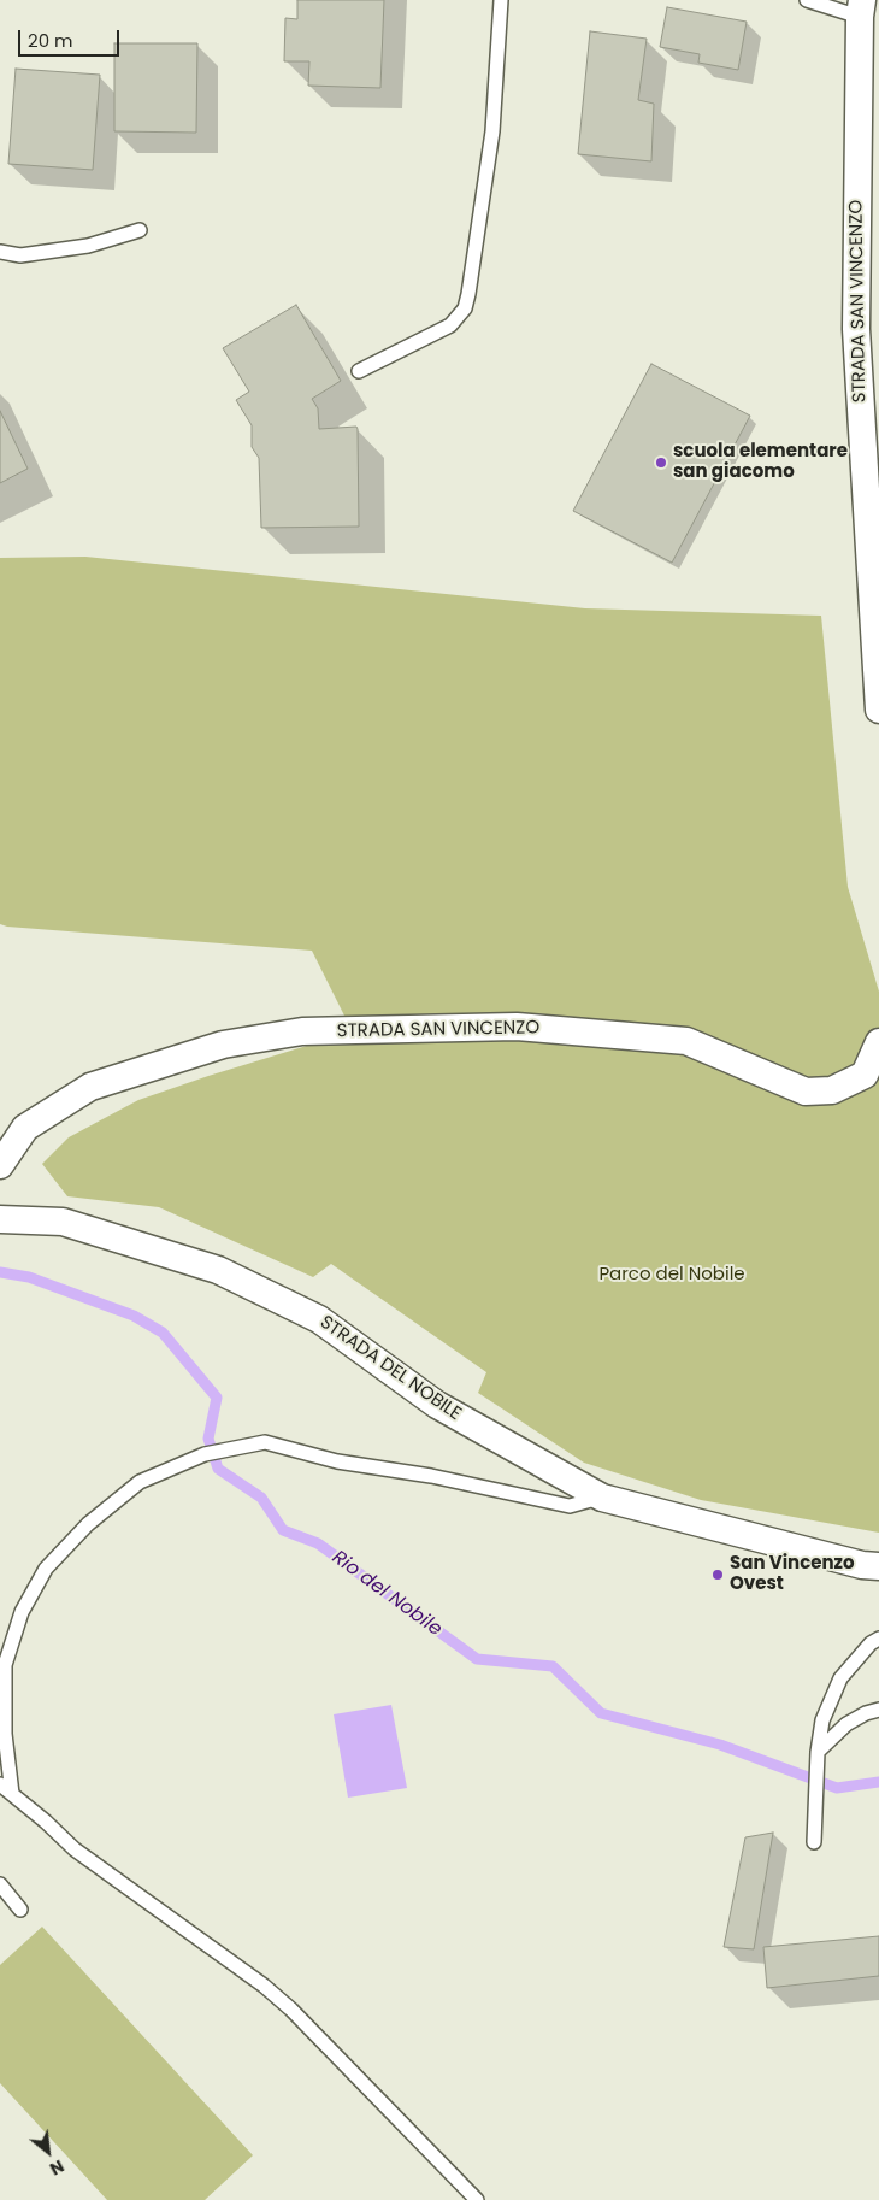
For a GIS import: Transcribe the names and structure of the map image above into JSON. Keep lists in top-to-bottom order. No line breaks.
{"streets":{"street":["STRADA SAN VINCENZO","STRADA DEL NOBILE"]},"water":["Rio del Nobile"],"parks":["Parco del Nobile"],"places":["scuola elementare san giacomo","San Vincenzo Ovest"],"scale_bar":"20 m","north":"bottom right"}
